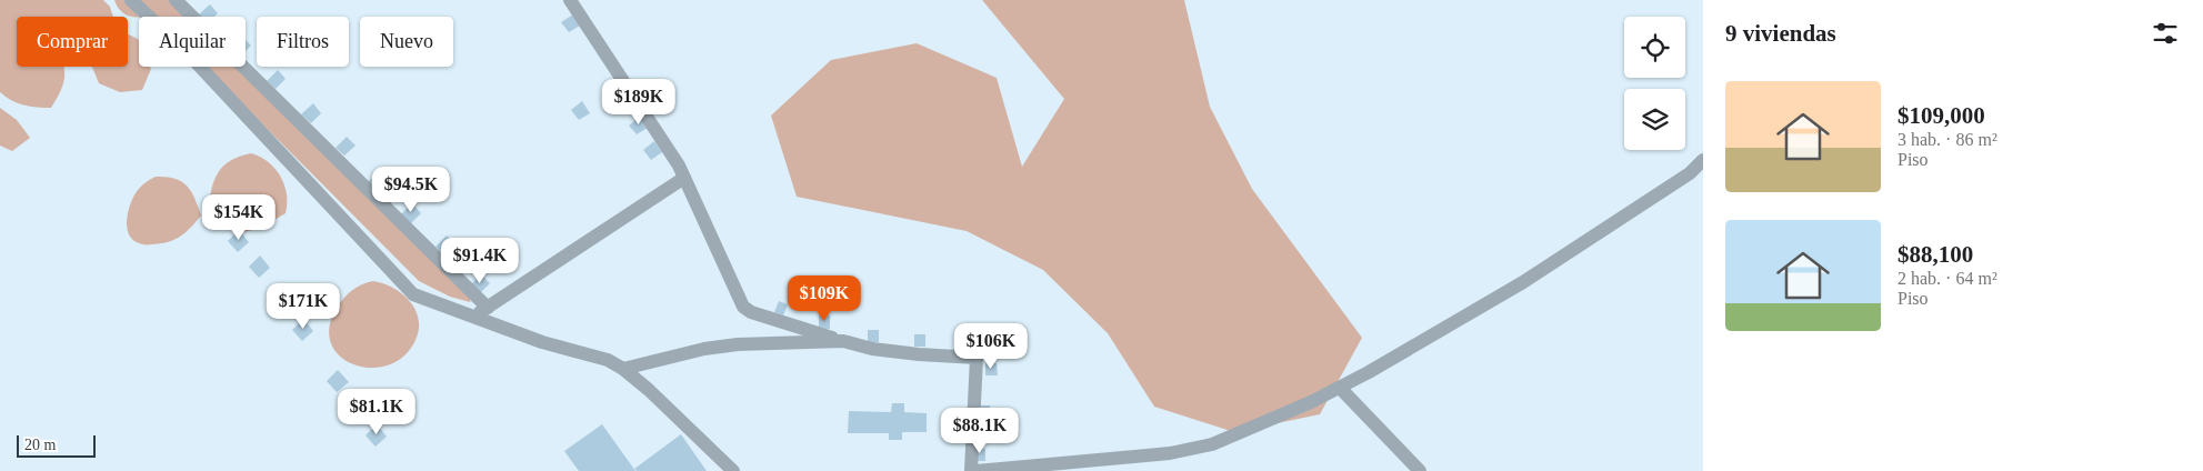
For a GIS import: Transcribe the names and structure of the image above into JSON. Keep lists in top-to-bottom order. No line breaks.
{"scale_bar":"20 m","page":{"heading":"9 viviendas","chip":["Comprar","Alquilar","Filtros","Nuevo"],"list":[{"name":"$109,000","note":"3 hab. · 86 m² · Piso"},{"name":"$88,100","note":"2 hab. · 64 m² · Piso"}],"price":["$189K","$94.5K","$154K","$91.4K","$109K","$171K","$106K","$81.1K","$88.1K"],"scale":"20 m"}}
